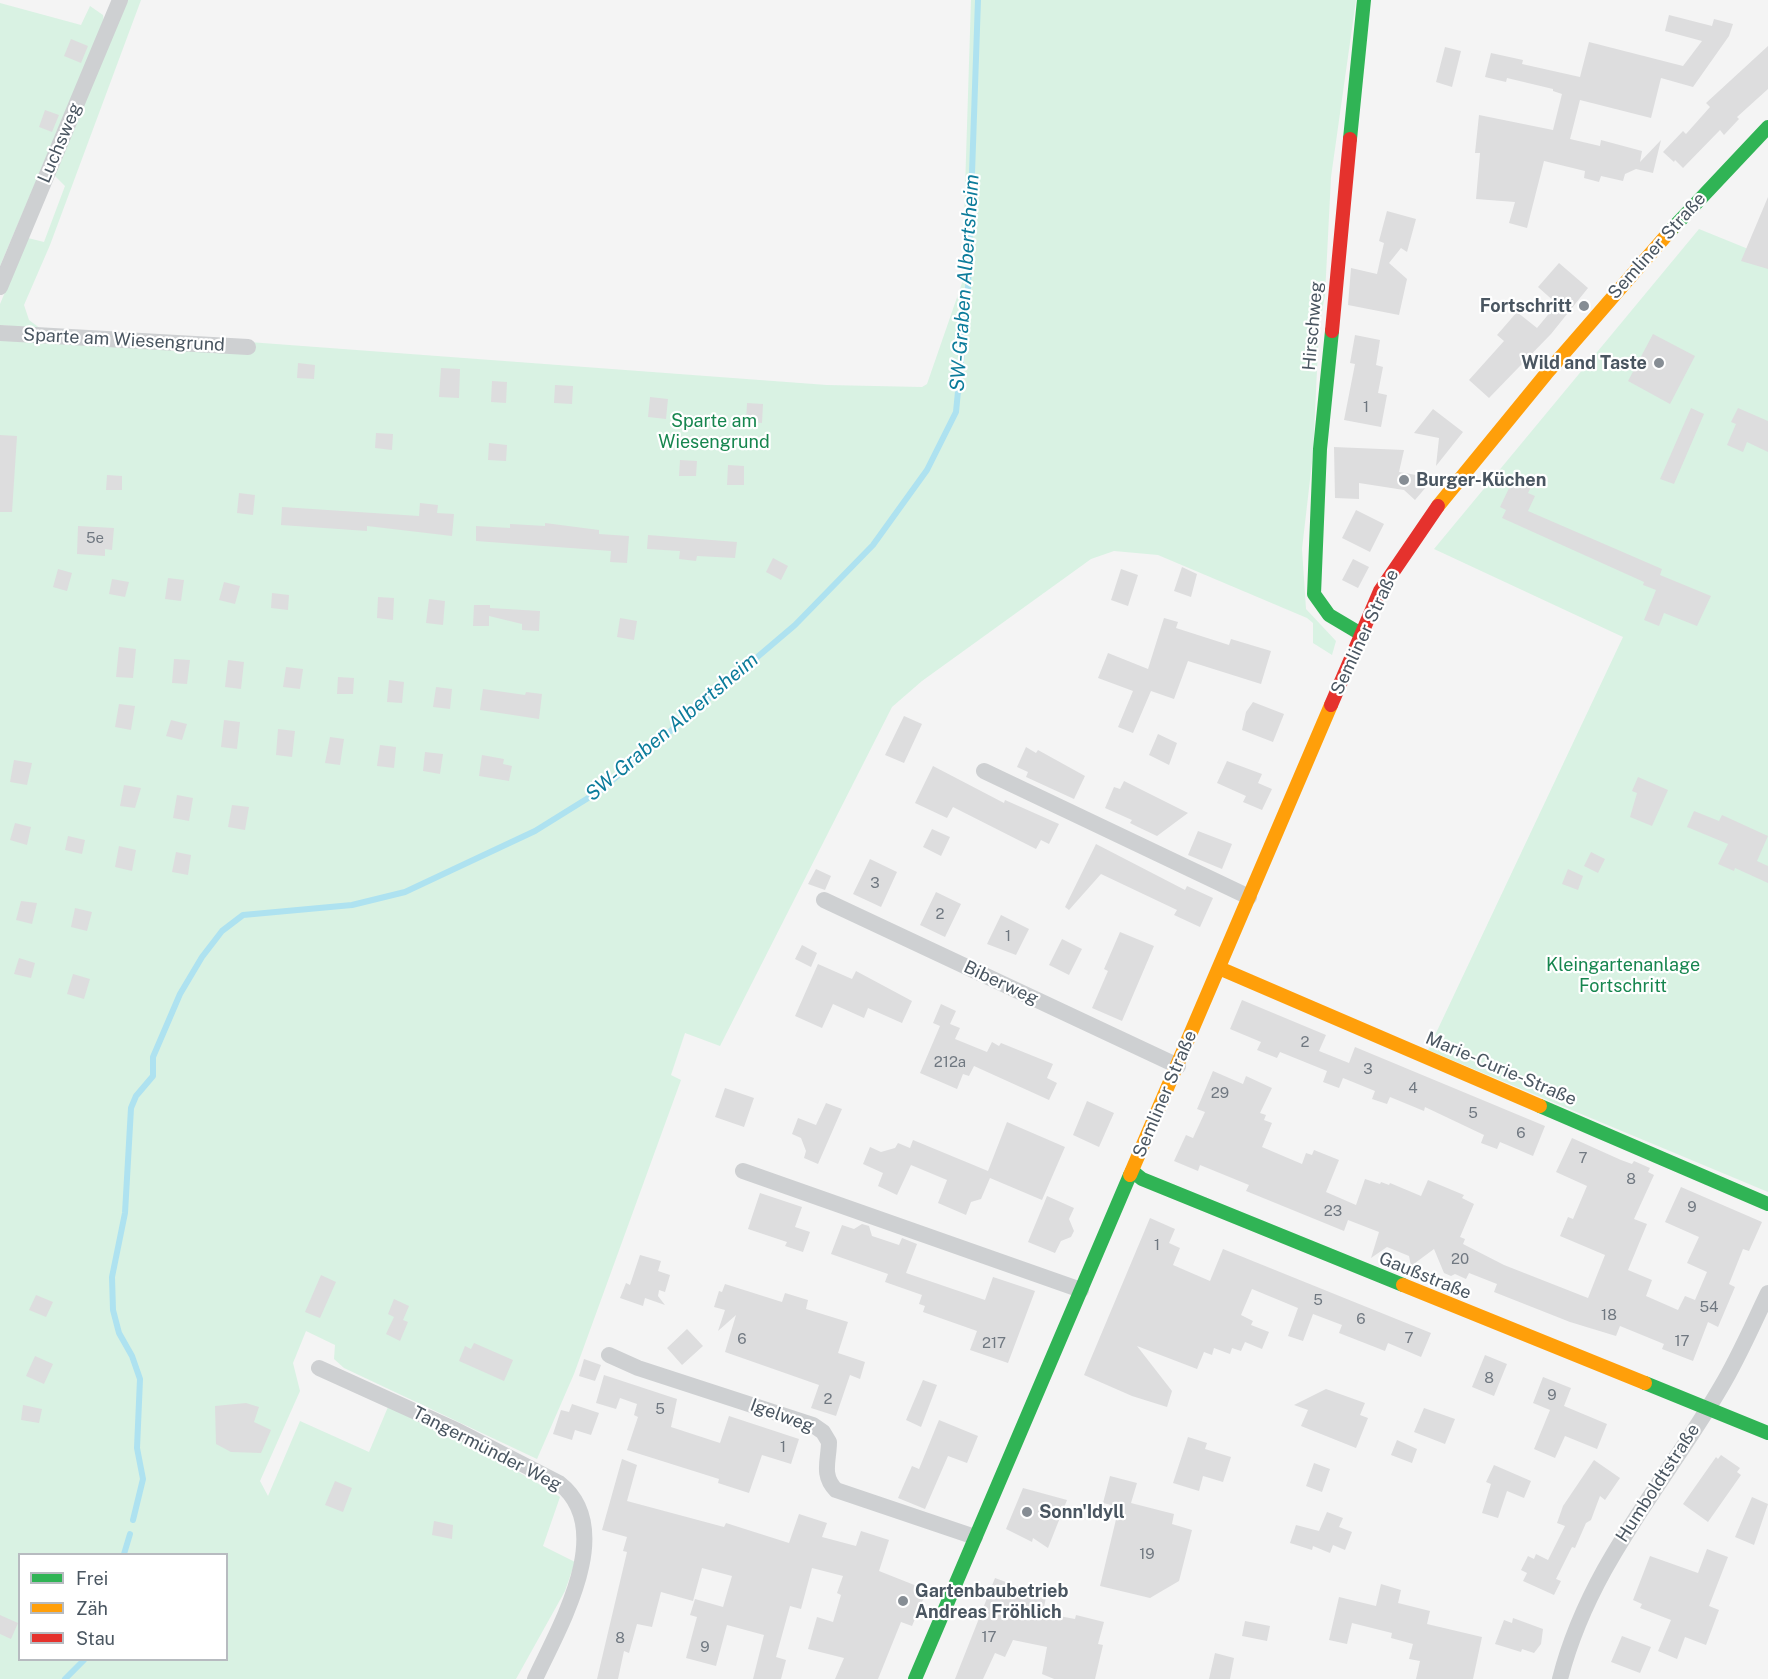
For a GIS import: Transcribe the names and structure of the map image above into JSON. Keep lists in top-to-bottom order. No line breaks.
{"streets":{"street":["Luchsweg","Semliner Straße","Hirschweg","Sparte am Wiesengrund","Biberweg","Marie-Curie-Straße","Gaußstraße","Igelweg","Tangermünder Weg","Humboldtstraße"]},"crossings":[["Semliner Straße","Hirschweg"],["Semliner Straße","Biberweg"],["Semliner Straße","Marie-Curie-Straße"],["Semliner Straße","Gaußstraße"],["Semliner Straße","Igelweg"],["Gaußstraße","Humboldtstraße"]],"water":["SW-Graben Albertsheim"],"parks":["Sparte am Wiesengrund","Kleingartenanlage Fortschritt"],"places":["Fortschritt","Wild and Taste","Burger-Küchen","Sonn'Idyll","Gartenbaubetrieb Andreas Fröhlich"],"house_numbers":["1","5e","3","2","1","2","212a","3","4","29","5","6","7","8","9","23","1","20","5","54","18","6","7","6","17","217","8","9","2","5","1","19","17","8","9"],"legend":["Frei","Zäh","Stau"]}
